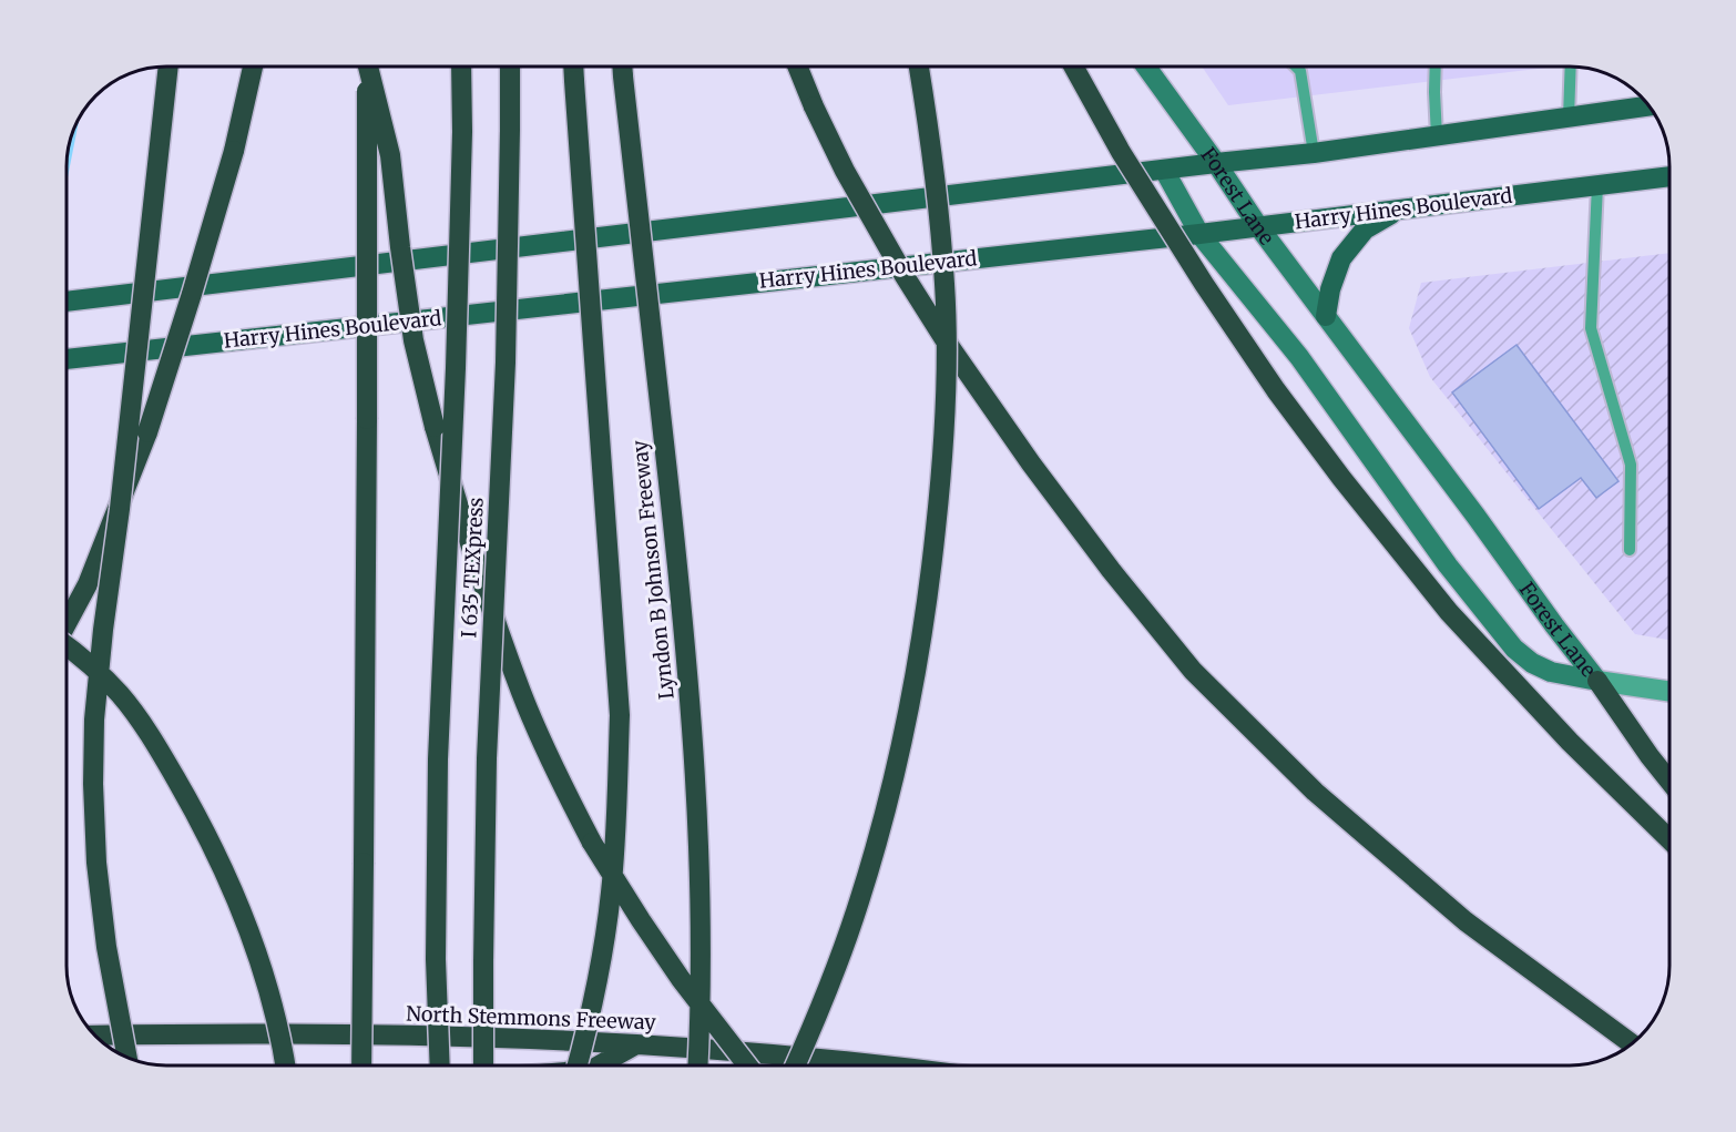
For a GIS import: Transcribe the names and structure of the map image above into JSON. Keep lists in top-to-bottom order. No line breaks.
{"streets":{"highway":["I 635 TEXpress","Lyndon B Johnson Freeway","North Stemmons Freeway"],"main road":["Forest Lane","Harry Hines Boulevard"]},"crossings":[["Forest Lane","Harry Hines Boulevard"]]}
